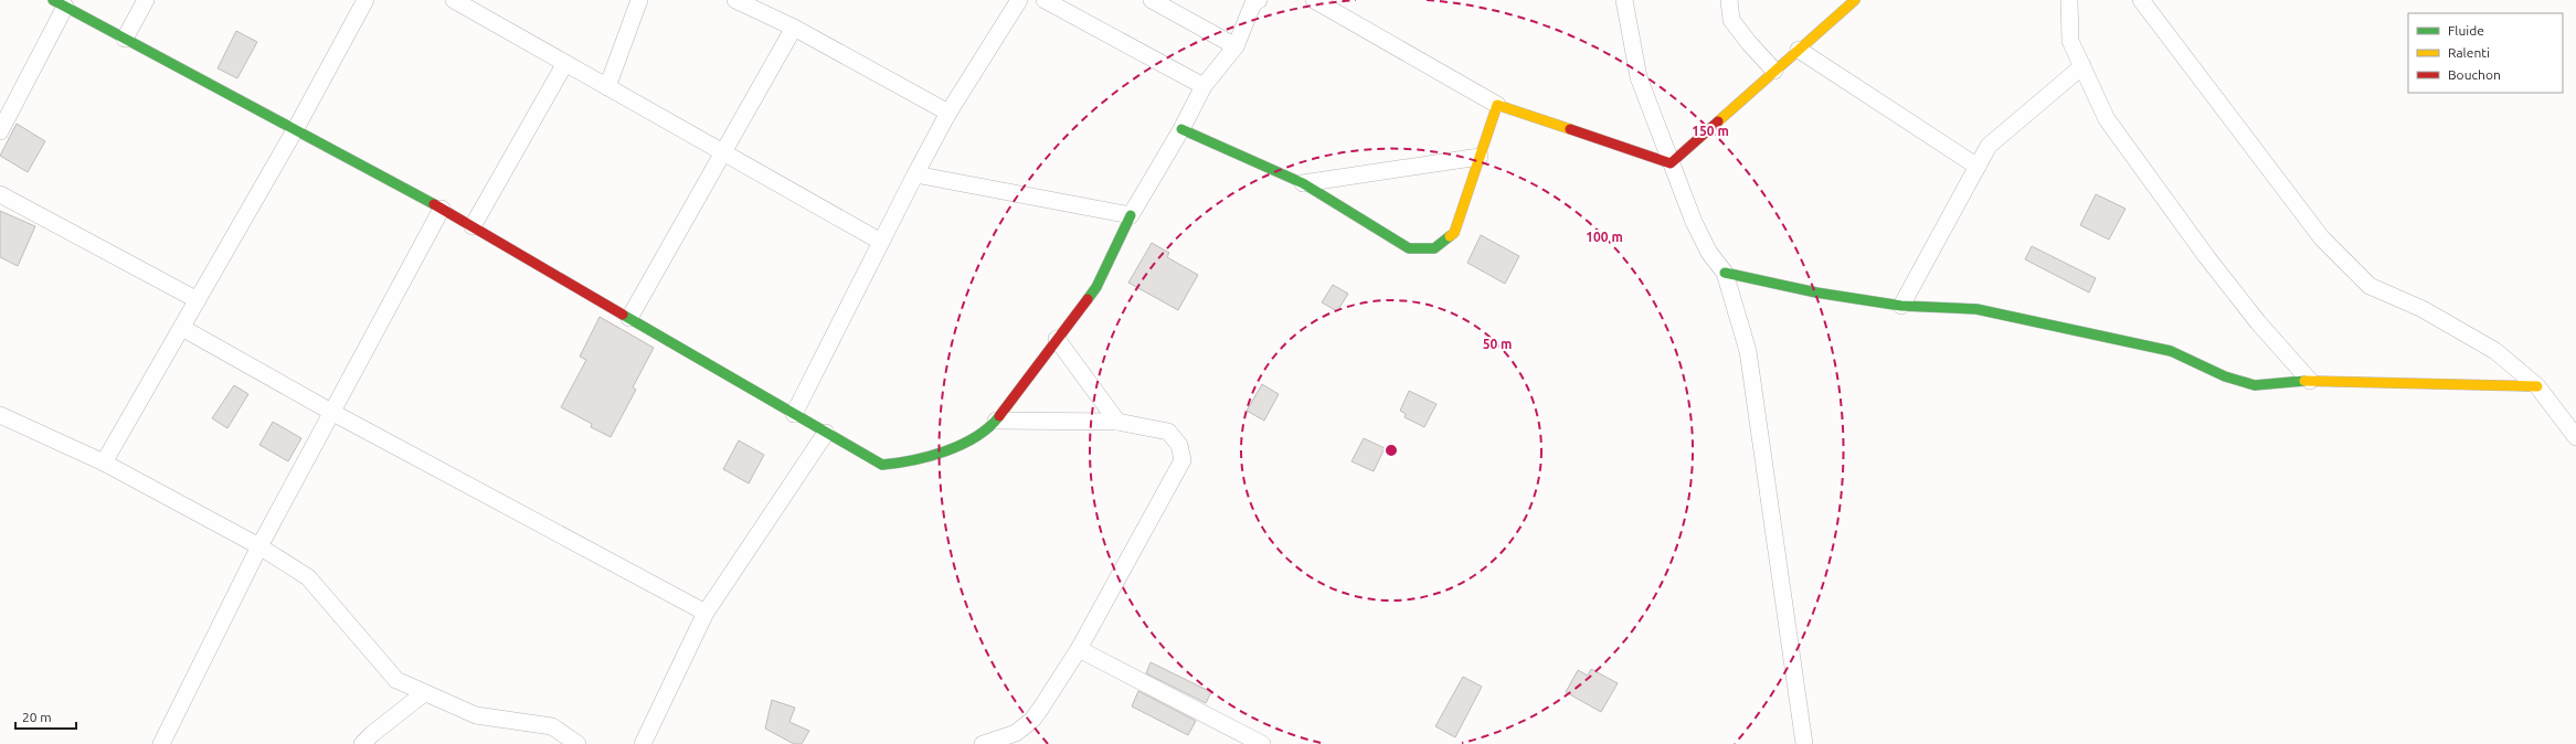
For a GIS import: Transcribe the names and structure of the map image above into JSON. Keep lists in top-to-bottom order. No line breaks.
{"legend":["Fluide","Ralenti","Bouchon"],"scale_bar":"20 m","rings":["150 m","100 m","50 m"]}
